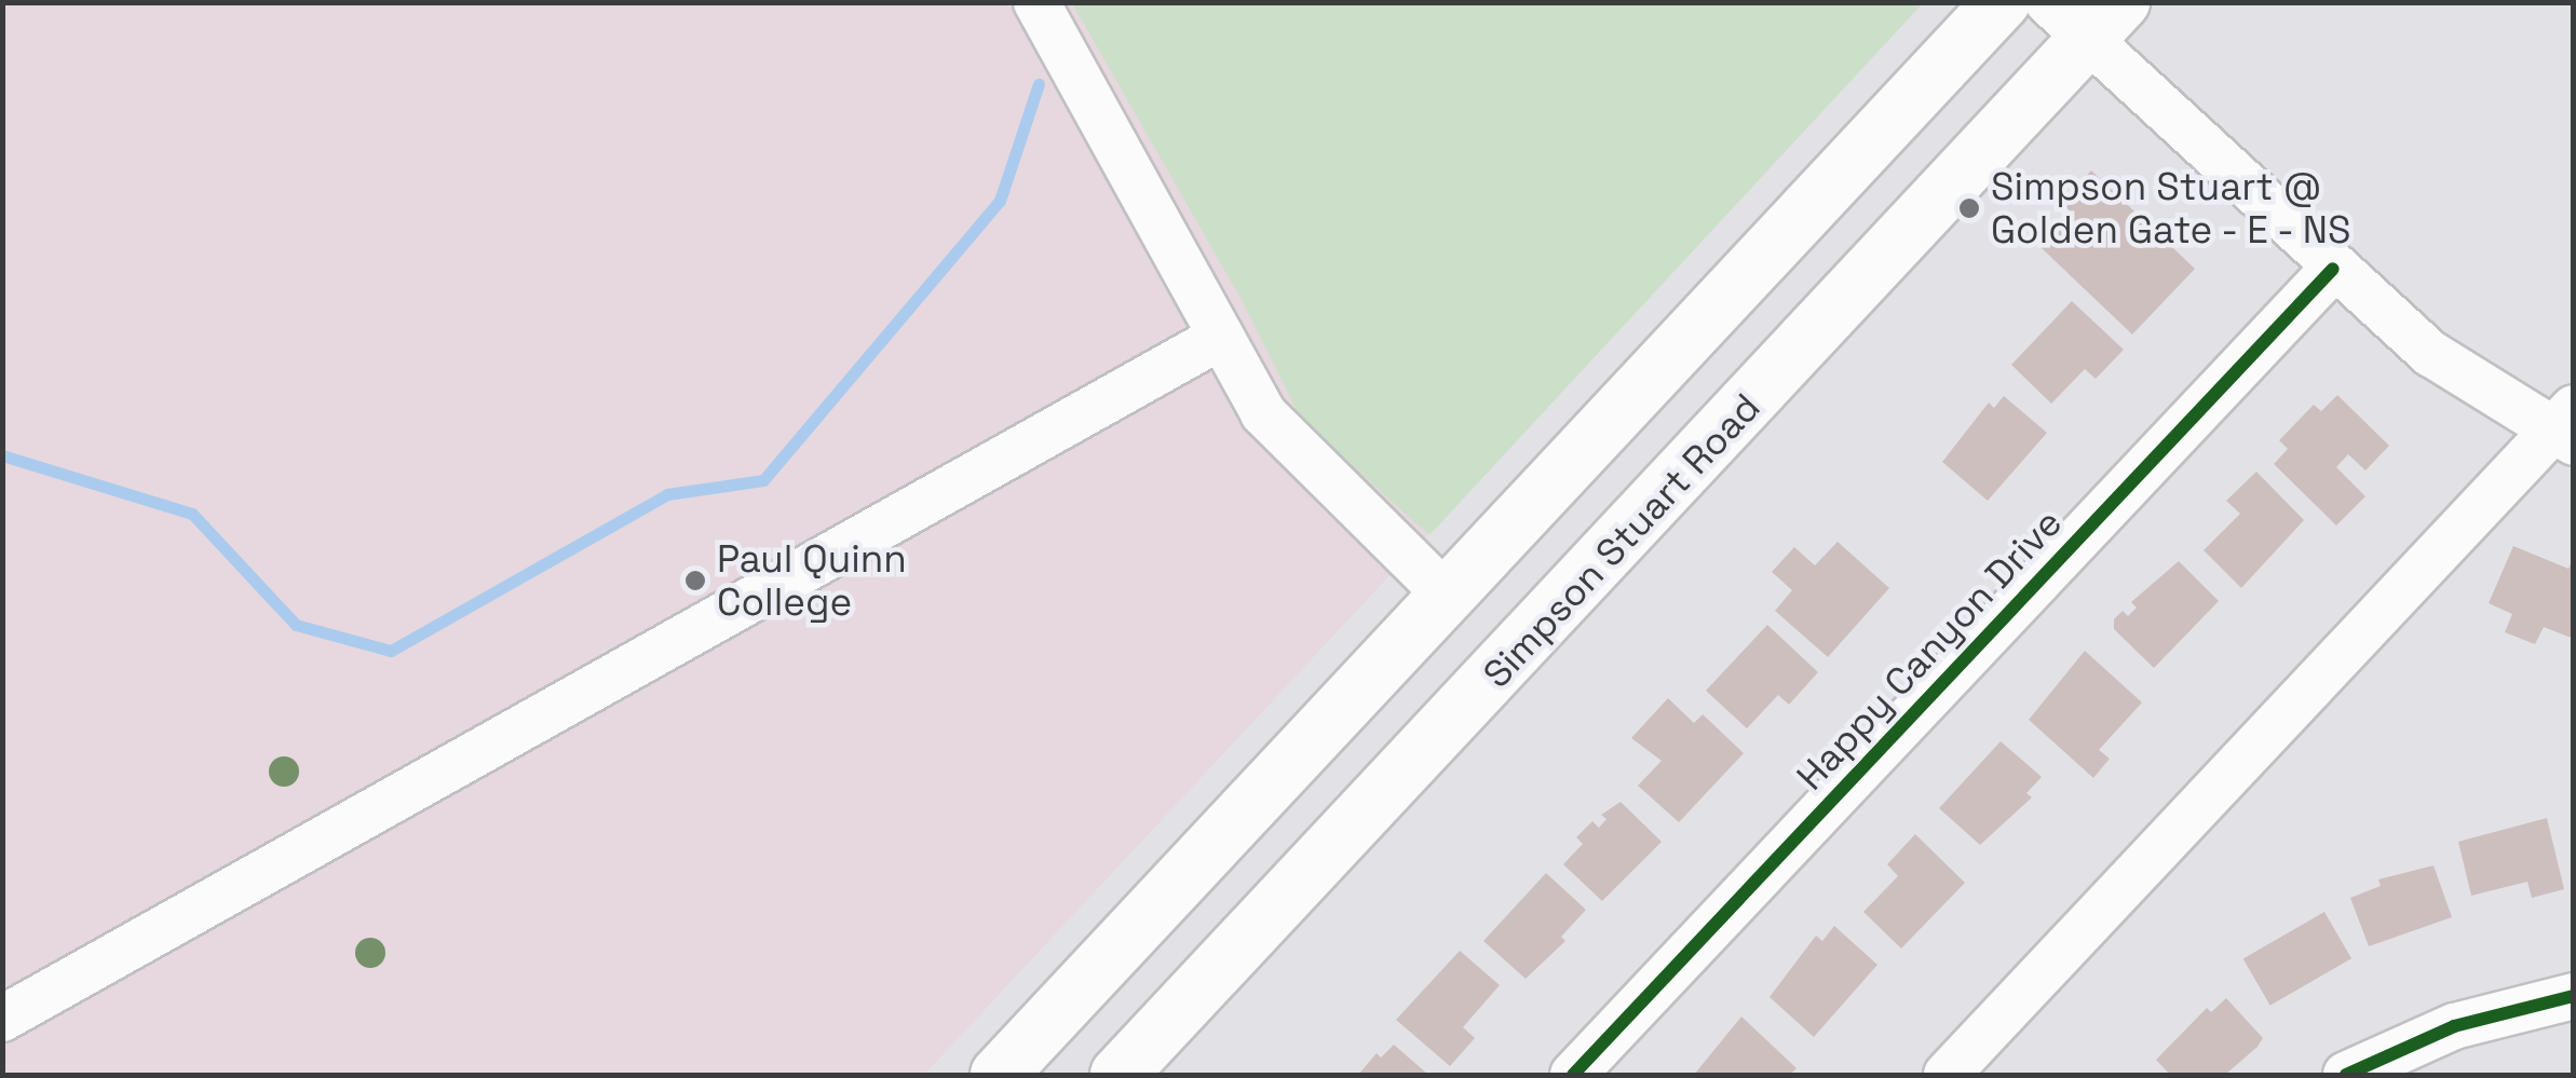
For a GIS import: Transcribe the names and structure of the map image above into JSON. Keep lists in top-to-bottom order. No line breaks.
{"streets":{"main road":["Simpson Stuart Road"],"street":["Happy Canyon Drive"]},"places":["Simpson Stuart @ Golden Gate - E - NS","Paul Quinn College"]}
